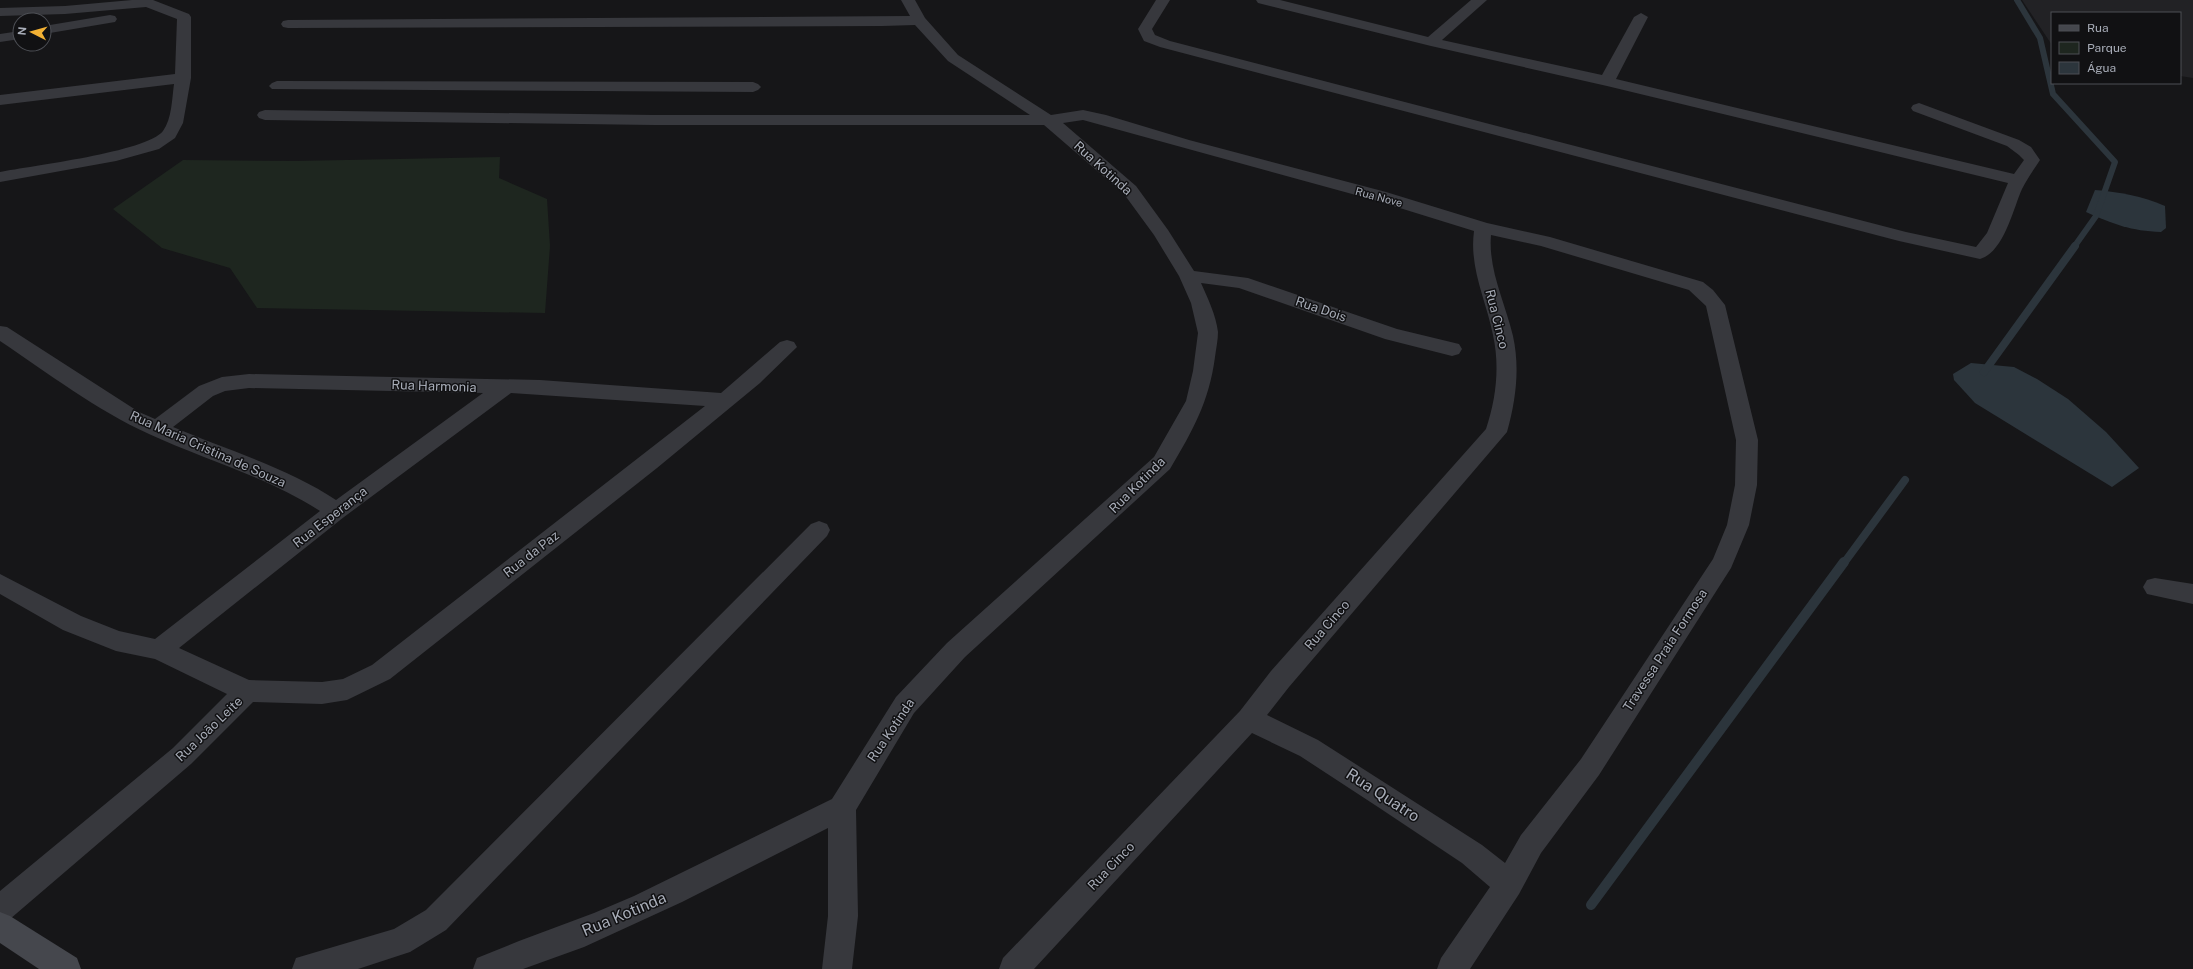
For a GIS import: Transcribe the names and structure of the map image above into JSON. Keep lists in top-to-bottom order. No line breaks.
{"streets":{"street":["Rua Kotinda","Rua Nove","Rua Dois","Rua Cinco","Rua Harmonia","Rua Maria Cristina de Souza","Rua Esperança","Rua da Paz","Travessa Praia Formosa","Rua João Leite","Rua Quatro"]},"crossings":[["Rua Kotinda","Rua Nove"],["Rua Kotinda","Rua Dois"],["Rua Nove","Rua Cinco"],["Rua Nove","Travessa Praia Formosa"],["Rua Cinco","Rua Quatro"],["Rua Harmonia","Rua Maria Cristina de Souza"],["Rua Harmonia","Rua Esperança"],["Rua Harmonia","Rua da Paz"],["Rua Maria Cristina de Souza","Rua Esperança"],["Rua Esperança","Rua João Leite"],["Rua da Paz","Rua João Leite"],["Travessa Praia Formosa","Rua Quatro"]],"legend":["Rua","Parque","Água"],"north":"left"}
